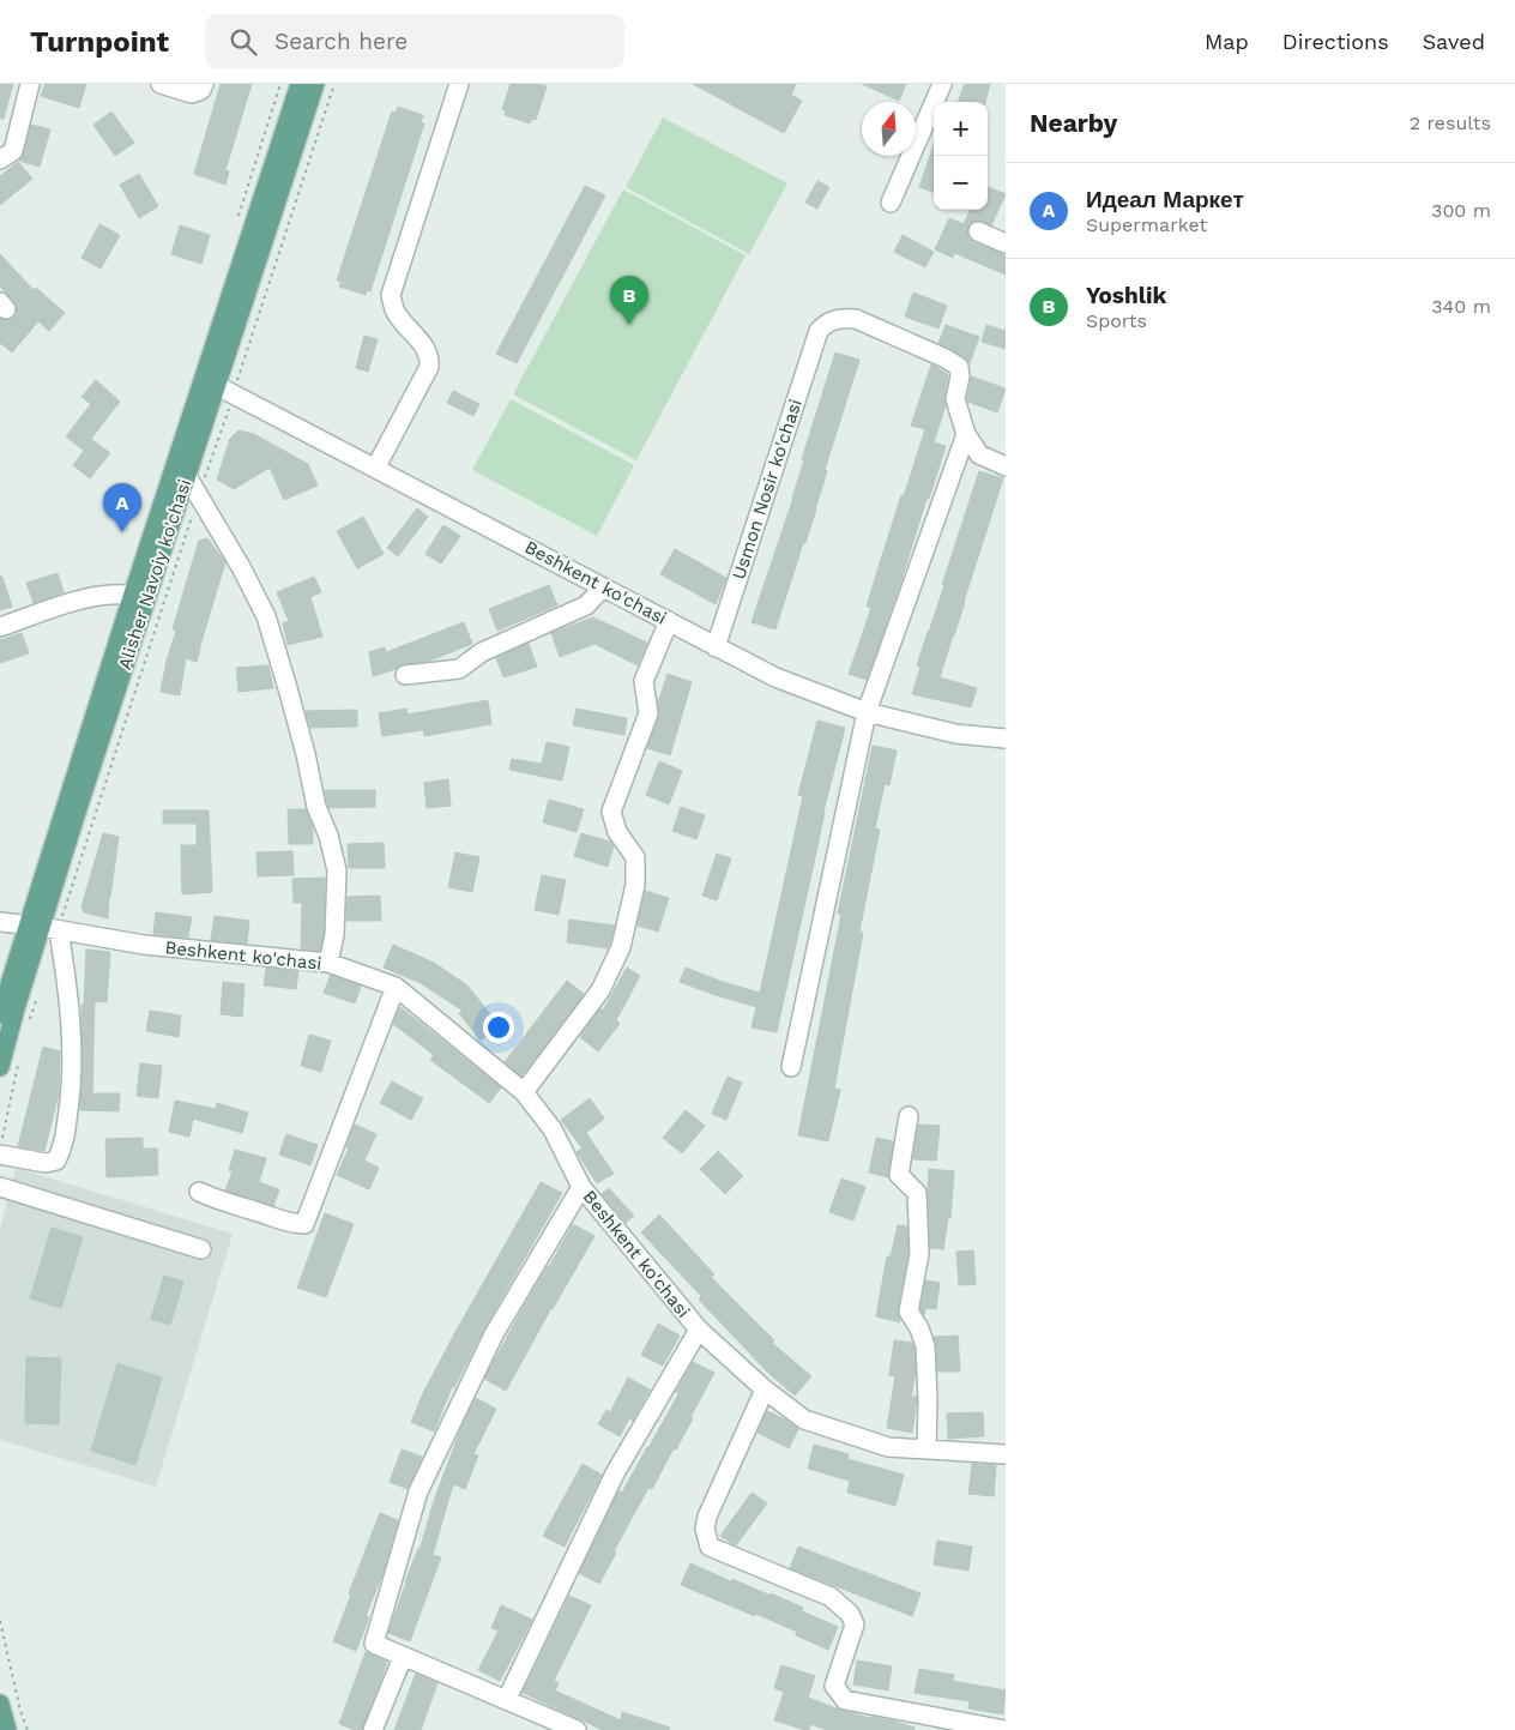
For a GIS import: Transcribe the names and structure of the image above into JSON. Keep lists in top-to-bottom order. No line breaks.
{"streets":{"main road":["Alisher Navoiy ko'chasi"],"street":["Usmon Nosir ko'chasi","Beshkent ko'chasi"]},"crossings":[["Usmon Nosir ko'chasi","Beshkent ko'chasi"],["Alisher Navoiy ko'chasi","Beshkent ko'chasi"]],"north":"top","page":{"header":"Turnpoint","search":"Search here","nav":["Map","Directions","Saved"],"heading":["Nearby","2 results"],"map_buttons":["+","−"],"list":[{"mark":"A","name":"Идеал Маркет","note":"Supermarket","value":"300 m"},{"mark":"B","name":"Yoshlik","note":"Sports","value":"340 m"}],"pins":["B","A"]}}
